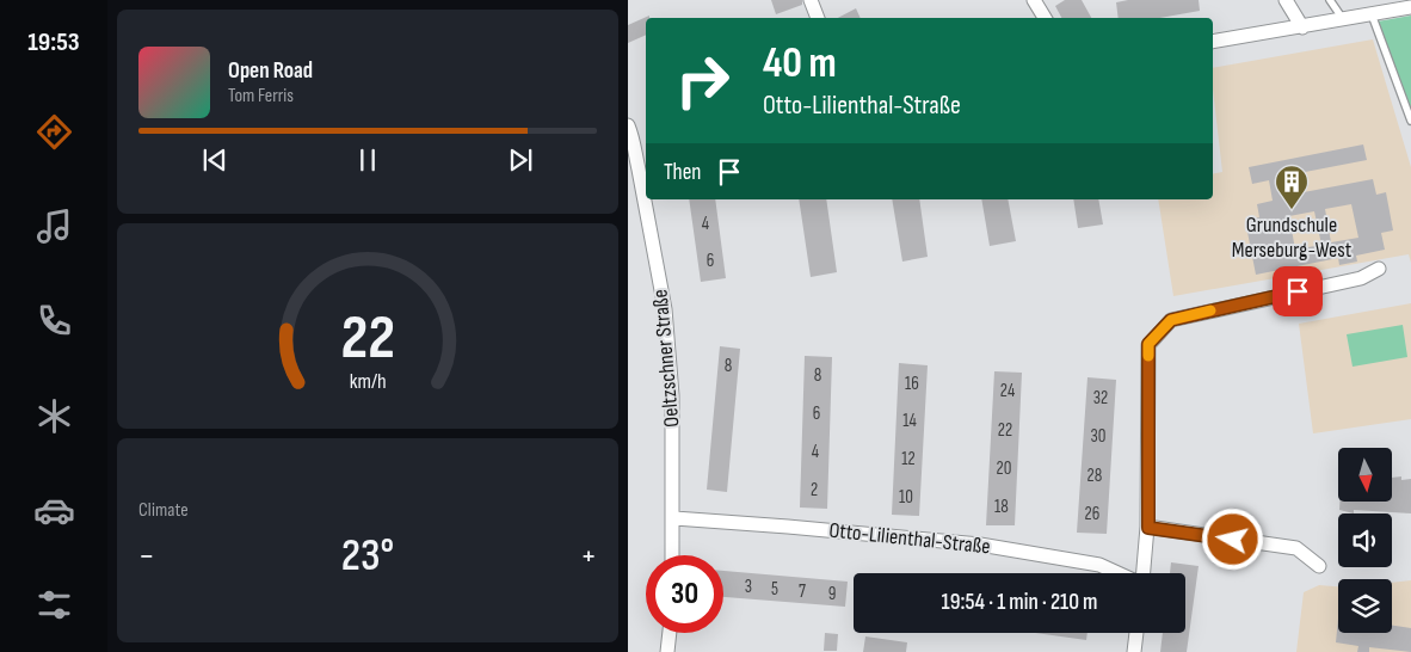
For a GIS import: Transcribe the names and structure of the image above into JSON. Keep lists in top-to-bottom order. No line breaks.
{"streets":{"street":["Oeltzschner Straße","Otto-Lilienthal-Straße"]},"crossings":[["Oeltzschner Straße","Otto-Lilienthal-Straße"]],"places":{"building":["Grundschule Merseburg-West"]},"house_numbers":["4","6","8","8","16","24","32","6","14","22","30","4","12","20","28","2","10","18","26","3","5","7","9"],"north":"bottom","page":{"tabs":"19:53","turn":["40 m","Otto-Lilienthal-Straße"],"song":["Open Road","Tom Ferris"],"then":"Then","tile":"Climate","heat":["−","23°","+"],"limit":"30","trip":"19:54 · 1 min · 210 m","gauge":["22","km/h"]}}
